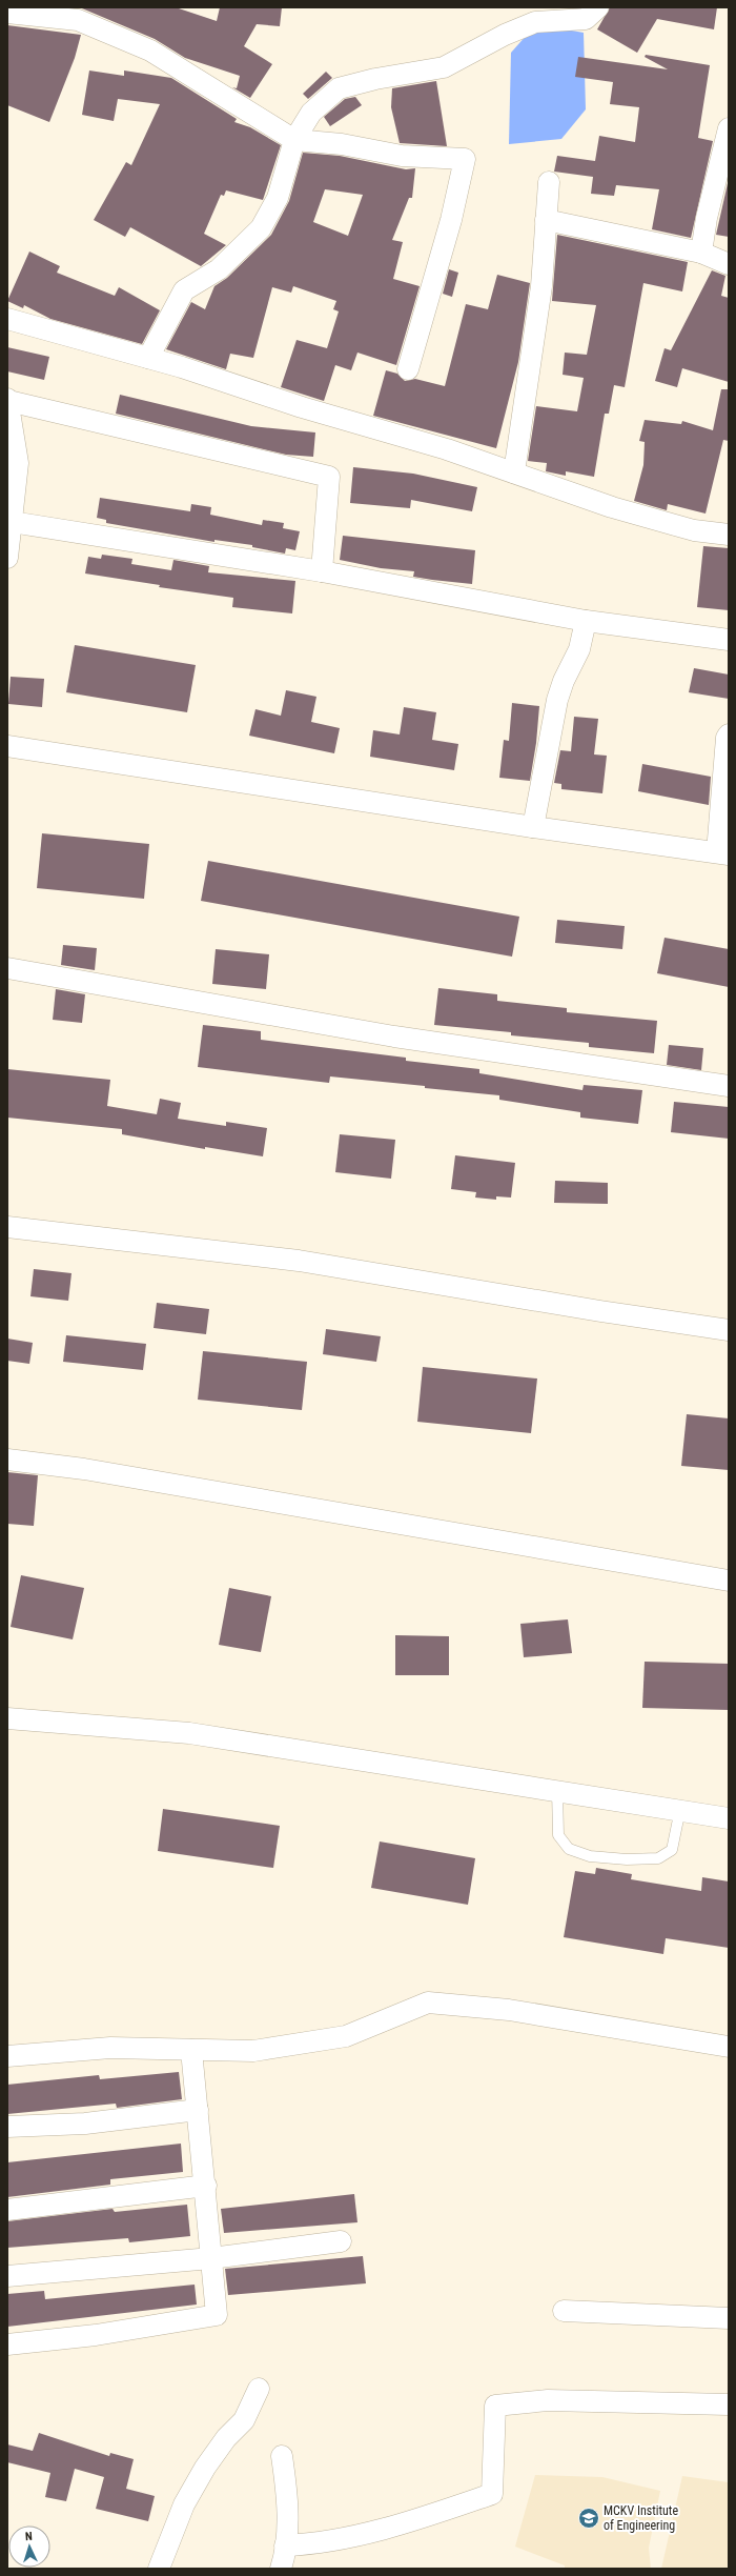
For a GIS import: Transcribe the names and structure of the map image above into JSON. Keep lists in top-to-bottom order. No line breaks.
{"places":{"school or university":["MCKV Institute of Engineering"]},"north":"top"}
